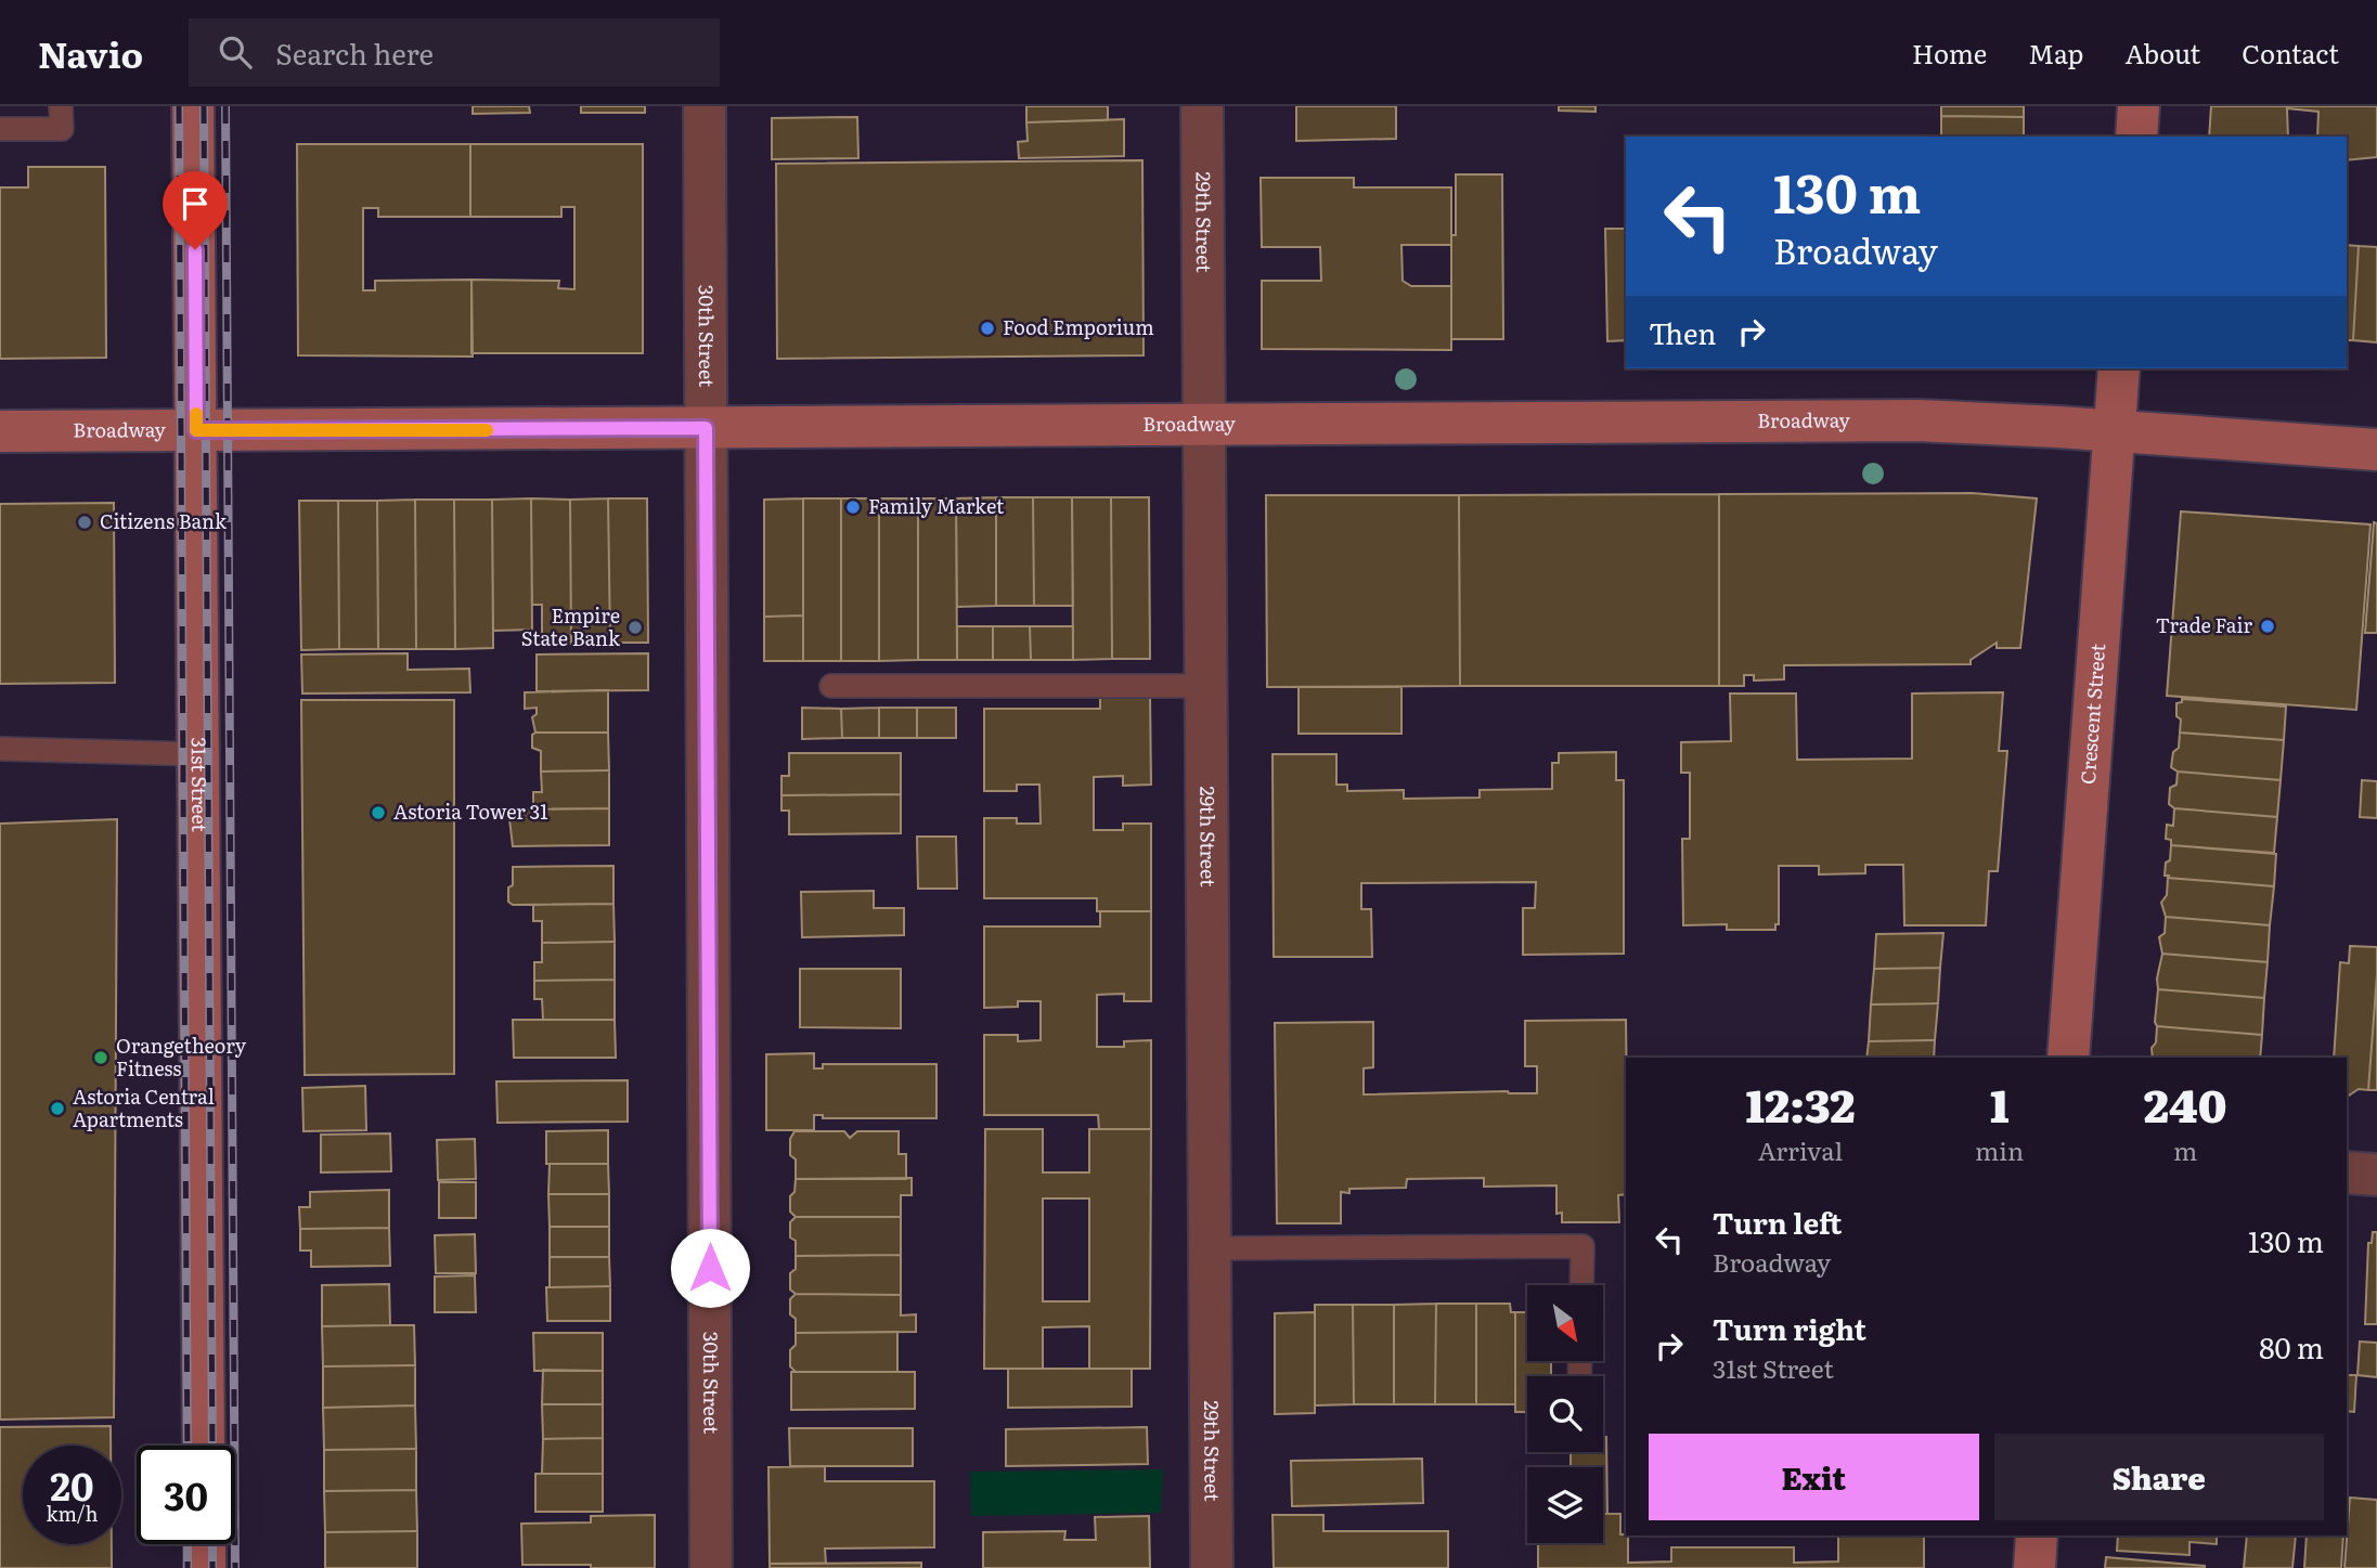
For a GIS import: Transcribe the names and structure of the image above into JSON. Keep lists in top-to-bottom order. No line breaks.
{"streets":{"main road":["Broadway","Crescent Street","31st Street"],"street":["29th Street","30th Street"]},"crossings":[["29th Street","Broadway"],["30th Street","Broadway"],["Broadway","Crescent Street"],["Broadway","31st Street"]],"places":["Food Emporium","Family Market","Citizens Bank","Trade Fair","Empire State Bank","Astoria Tower 31","Orangetheory Fitness","Astoria Central Apartments"],"north":"bottom right","page":{"header":"Navio","search":"Search here","nav":["Home","Map","About","Contact"],"turn":["130 m","Broadway"],"then":"Then","eta":["12:32","Arrival","1","min","240","m"],"list":[{"name":"Turn left","note":"Broadway","value":"130 m"},{"name":"Turn right","note":"31st Street","value":"80 m"}],"buttons":["Exit","Share"],"speed":"20 km/h","limit":"30"}}
